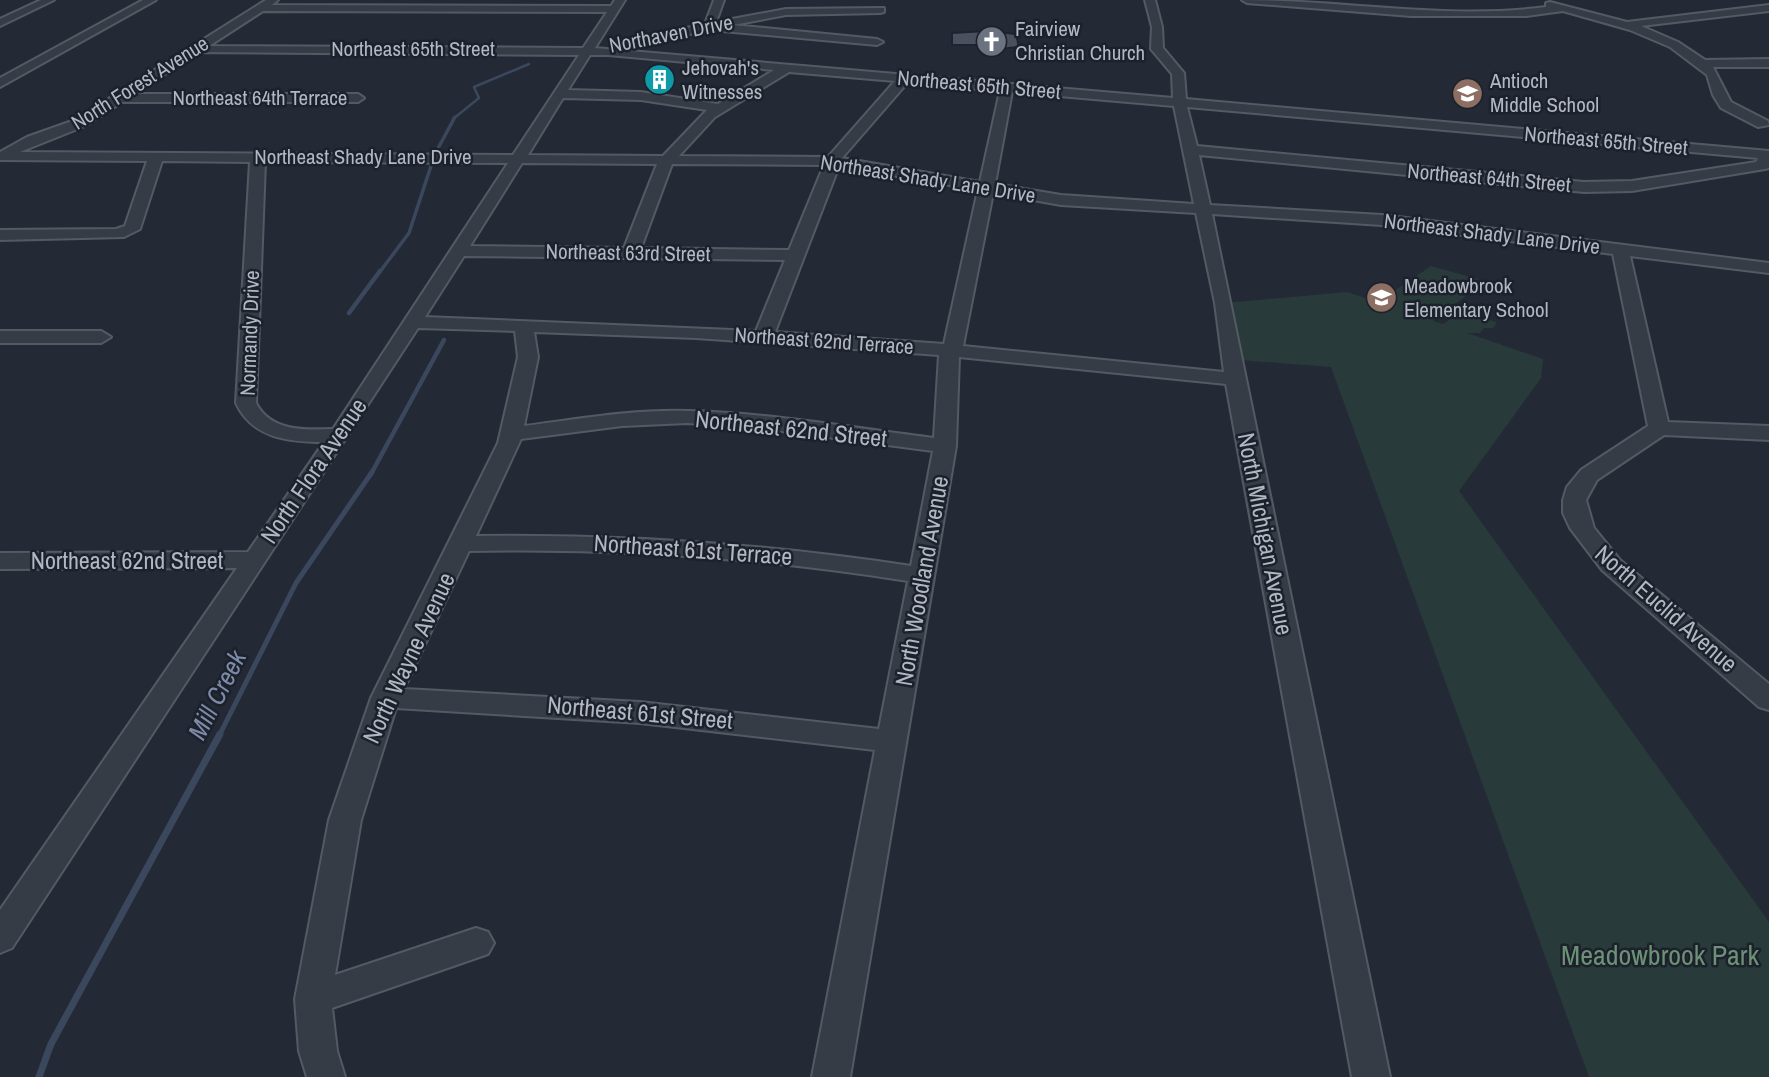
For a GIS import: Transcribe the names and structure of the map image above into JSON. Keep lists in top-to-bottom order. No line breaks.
{"streets":{"street":["Northaven Drive","Northeast 65th Street","North Forest Avenue","Northeast 64th Terrace","Northeast Shady Lane Drive","Northeast 64th Street","Northeast 63rd Street","Normandy Drive","Northeast 62nd Terrace","Northeast 62nd Street","North Flora Avenue","North Michigan Avenue","Northeast 61st Terrace","North Woodland Avenue","North Euclid Avenue","North Wayne Avenue","Northeast 61st Street"]},"crossings":[["Northaven Drive","Northeast 65th Street"],["Northaven Drive","North Flora Avenue"],["Northeast 65th Street","North Forest Avenue"],["Northeast 65th Street","Northeast 64th Street"],["Northeast 65th Street","North Flora Avenue"],["Northeast 65th Street","North Michigan Avenue"],["Northeast 65th Street","North Woodland Avenue"],["North Forest Avenue","Northeast 64th Terrace"],["North Forest Avenue","Northeast Shady Lane Drive"],["Northeast Shady Lane Drive","Normandy Drive"],["Northeast Shady Lane Drive","North Flora Avenue"],["Northeast Shady Lane Drive","North Michigan Avenue"],["Northeast Shady Lane Drive","North Woodland Avenue"],["Northeast 64th Street","North Michigan Avenue"],["Northeast 63rd Street","North Flora Avenue"],["Normandy Drive","North Flora Avenue"],["Northeast 62nd Terrace","North Flora Avenue"],["Northeast 62nd Terrace","North Michigan Avenue"],["Northeast 62nd Terrace","North Woodland Avenue"],["Northeast 62nd Terrace","North Wayne Avenue"],["Northeast 62nd Street","North Flora Avenue"],["Northeast 62nd Street","North Woodland Avenue"],["Northeast 62nd Street","North Wayne Avenue"],["Northeast 61st Terrace","North Woodland Avenue"],["Northeast 61st Terrace","North Wayne Avenue"],["North Woodland Avenue","Northeast 61st Street"],["North Wayne Avenue","Northeast 61st Street"]],"water":["Mill Creek"],"parks":["Meadowbrook Park"],"places":{"church":["Fairview Christian Church"],"building":["Jehovah's Witnesses"],"school or university":["Antioch Middle School","Meadowbrook Elementary School"]}}
